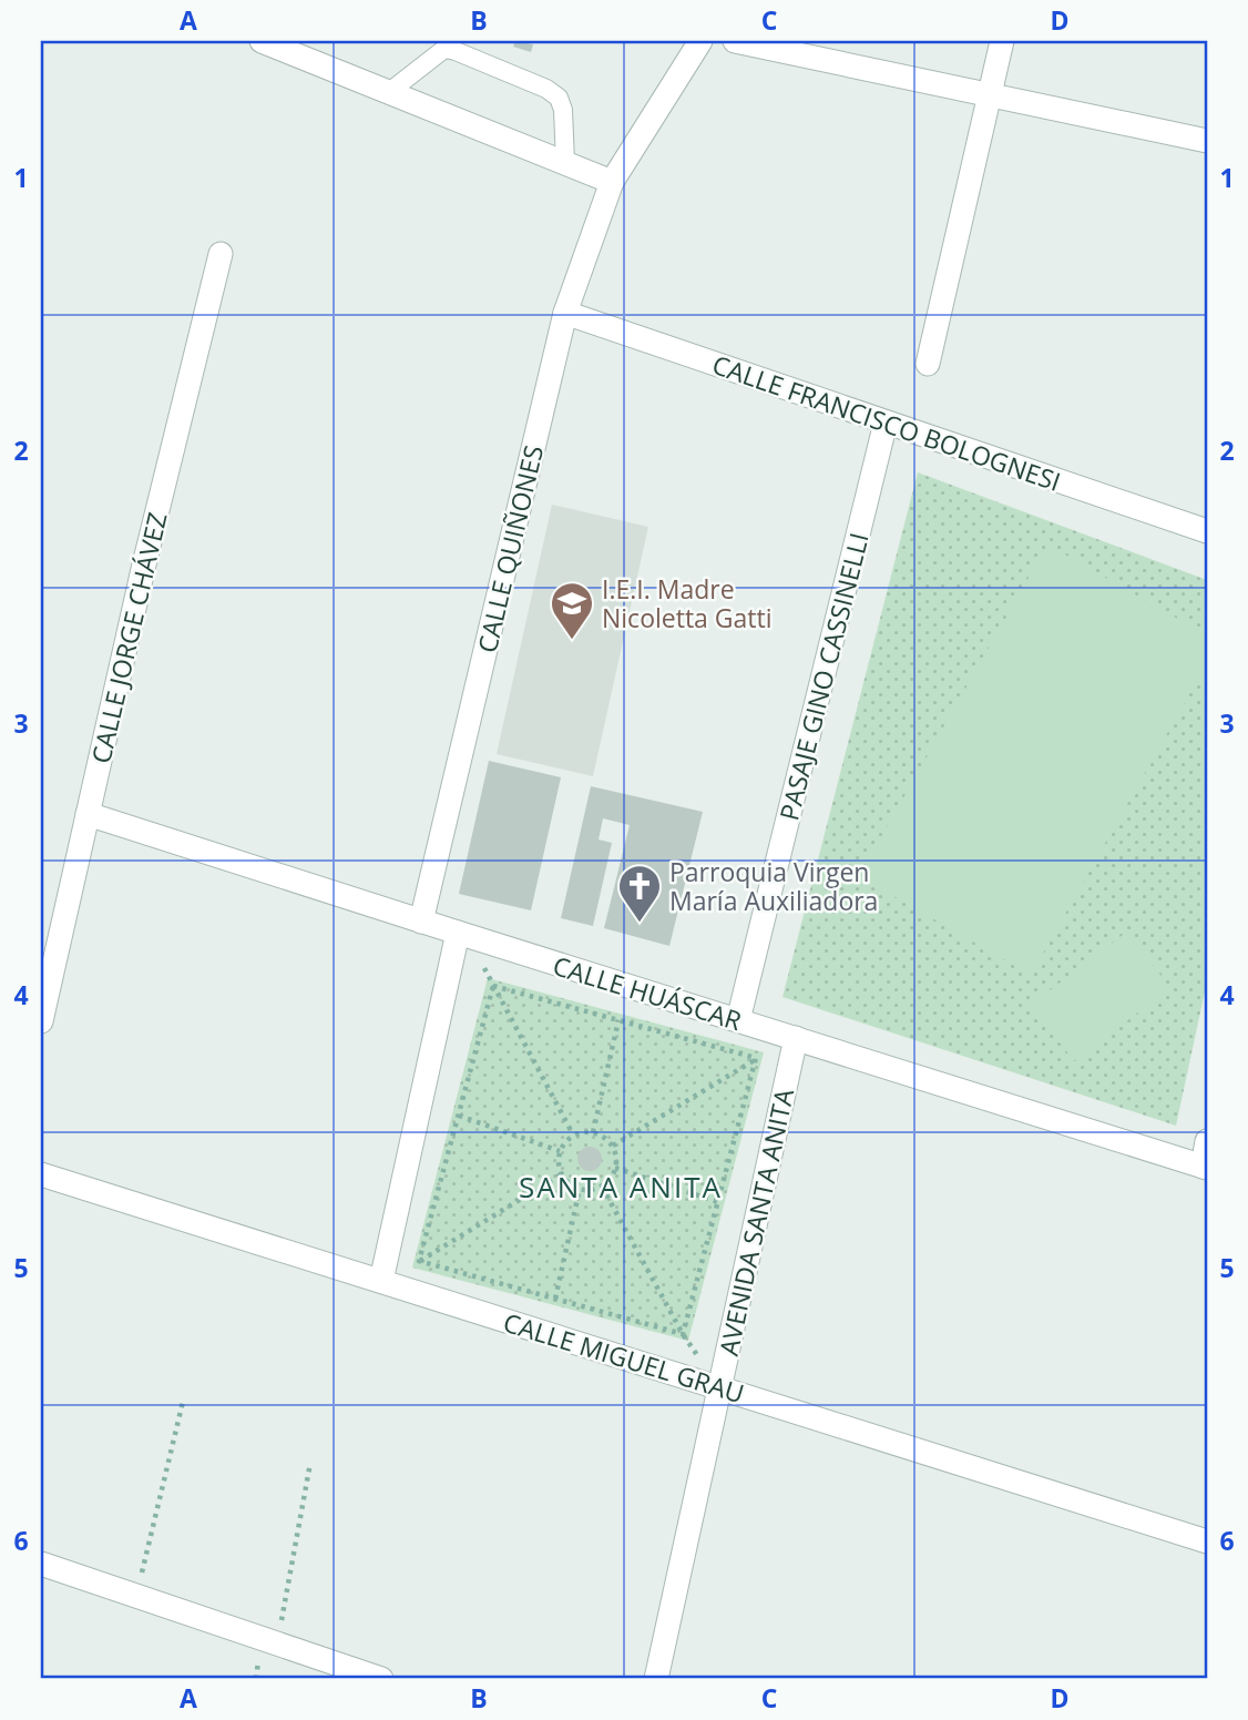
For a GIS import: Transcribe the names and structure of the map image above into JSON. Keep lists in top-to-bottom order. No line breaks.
{"streets":{"street":["CALLE FRANCISCO BOLOGNESI","CALLE QUIÑONES","CALLE JORGE CHÁVEZ","PASAJE GINO CASSINELLI","CALLE HUÁSCAR","AVENIDA SANTA ANITA","CALLE MIGUEL GRAU"]},"crossings":[["CALLE FRANCISCO BOLOGNESI","CALLE QUIÑONES"],["CALLE FRANCISCO BOLOGNESI","PASAJE GINO CASSINELLI"],["CALLE QUIÑONES","CALLE HUÁSCAR"],["CALLE JORGE CHÁVEZ","CALLE HUÁSCAR"],["PASAJE GINO CASSINELLI","CALLE HUÁSCAR"],["CALLE HUÁSCAR","AVENIDA SANTA ANITA"],["AVENIDA SANTA ANITA","CALLE MIGUEL GRAU"]],"districts":["SANTA ANITA"],"places":{"school or university":["I.E.I. Madre Nicoletta Gatti"],"church":["Parroquia Virgen María Auxiliadora"]},"grid":{"columns":["A","B","C","D"],"rows":["1","2","3","4","5","6"]}}
